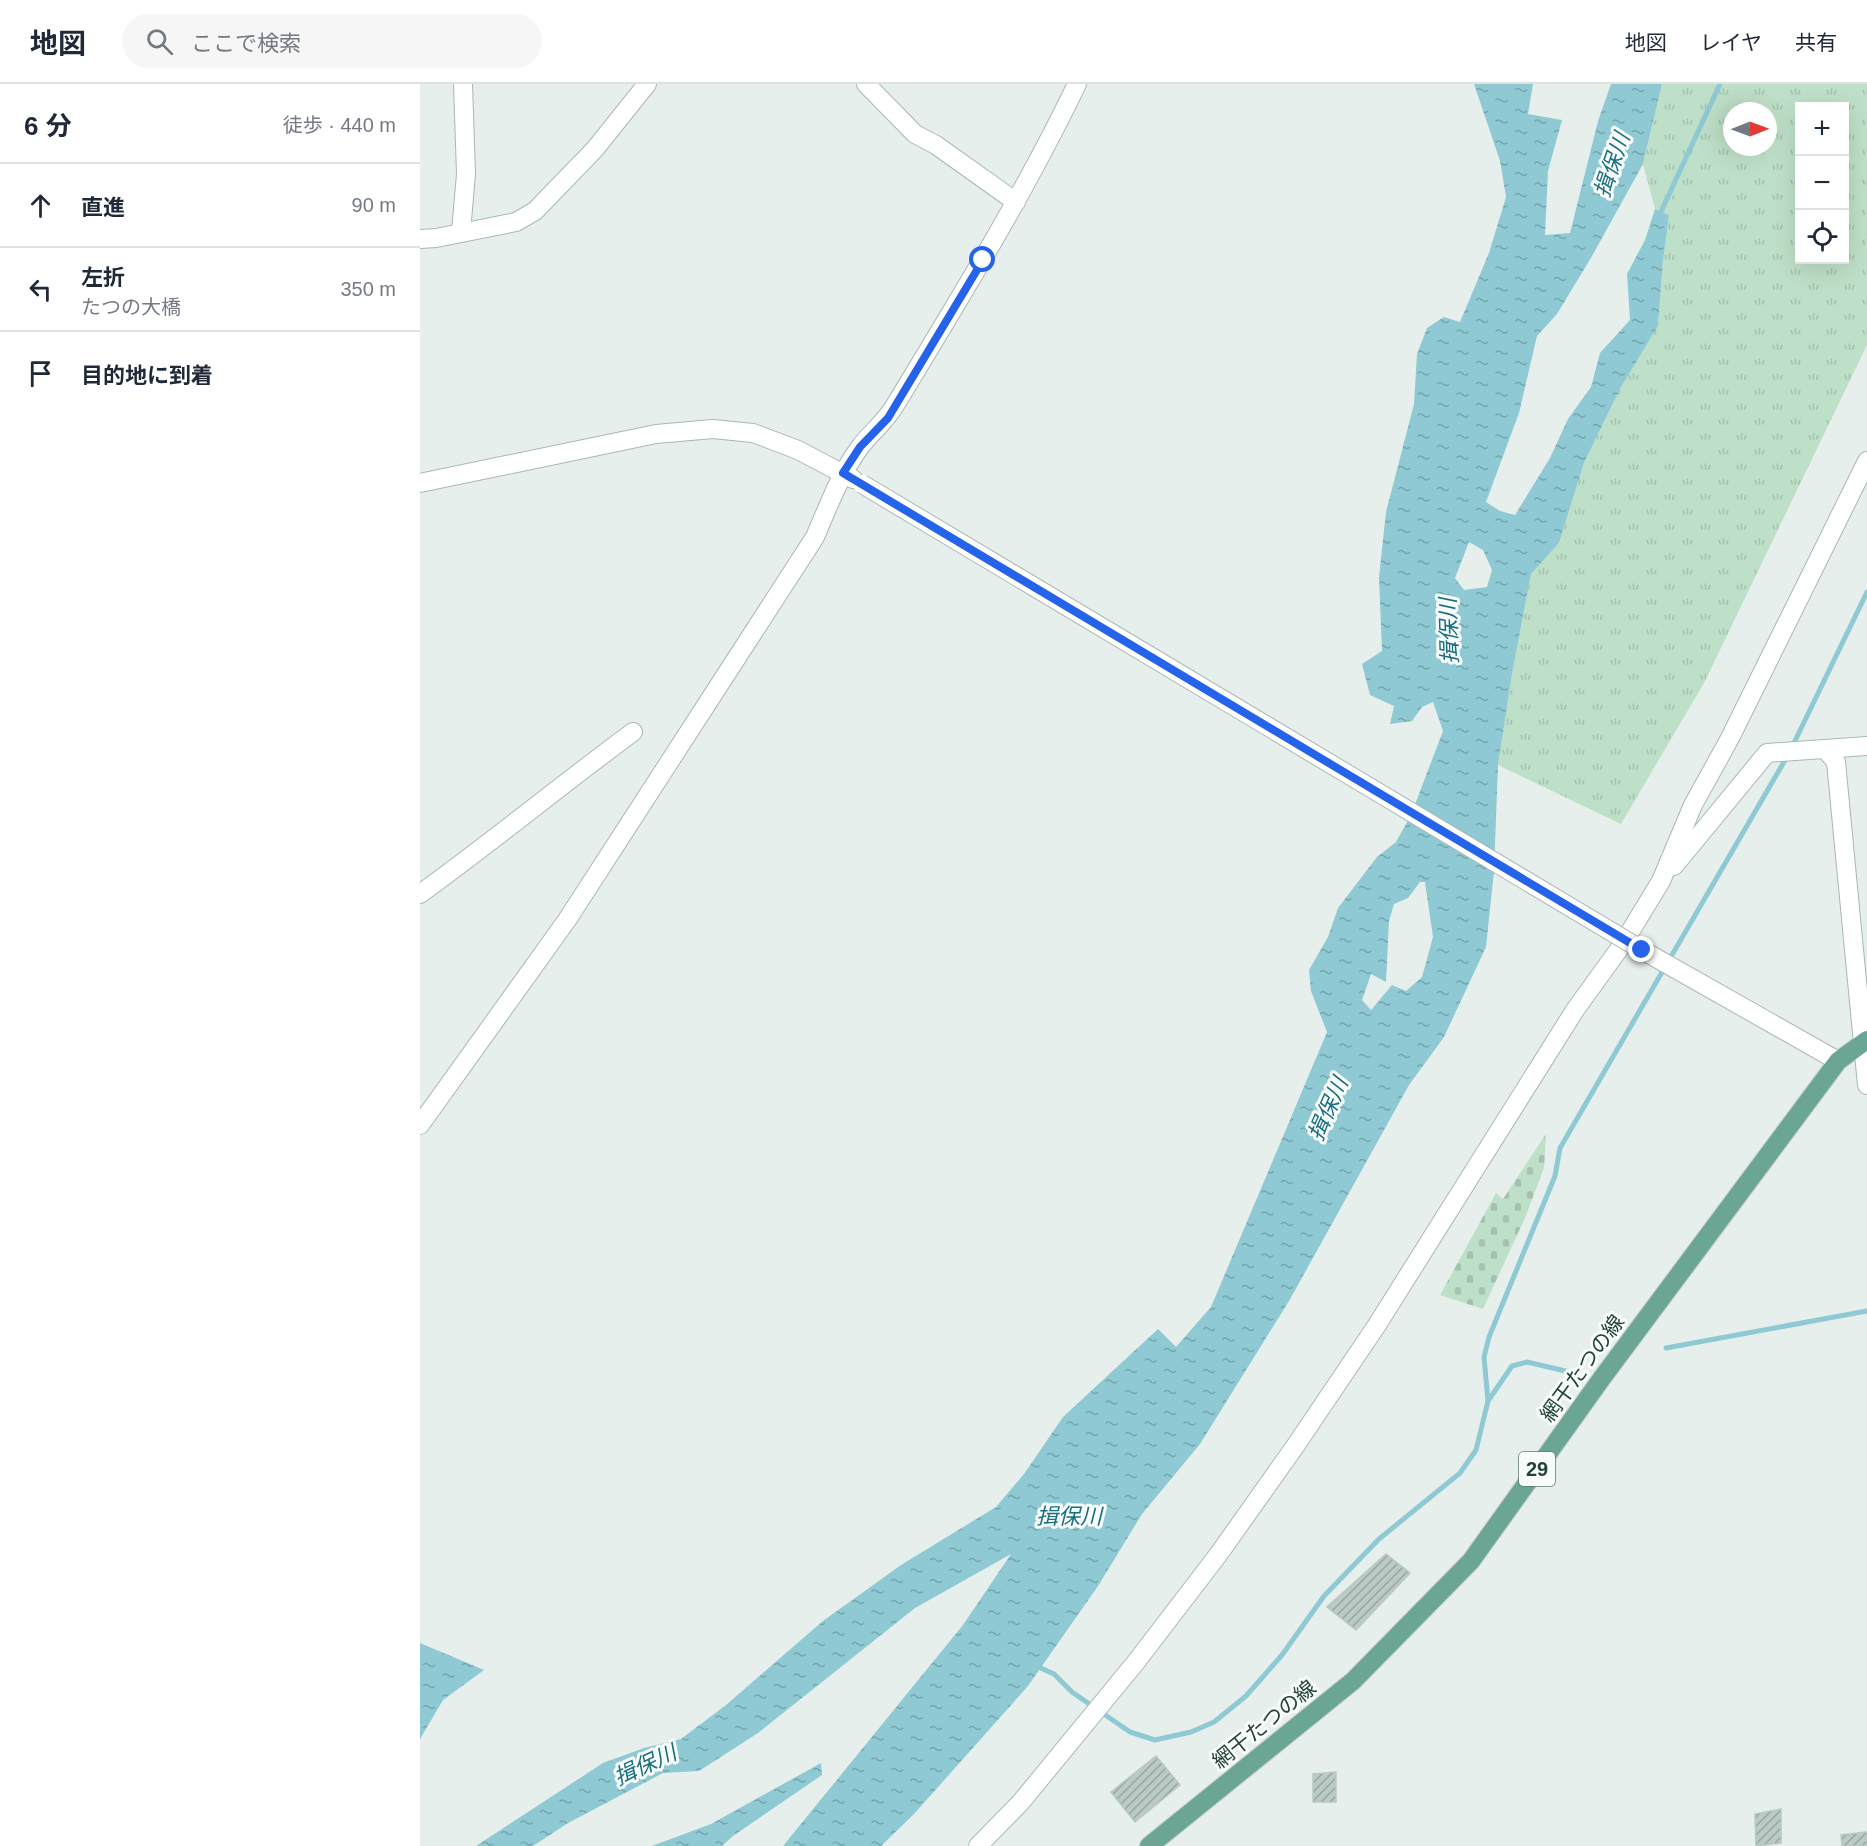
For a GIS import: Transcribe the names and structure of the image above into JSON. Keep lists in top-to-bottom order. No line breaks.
{"streets":{"main road":["網干たつの線","29"]},"water":["揖保川"],"north":"right","page":{"header":"地図","search":"ここで検索","nav":["地図","レイヤ","共有"],"heading":["6 分","徒歩 · 440 m"],"map_buttons":["+","−"],"list":[["直進","90 m"],["左折","たつの大橋","350 m"],"目的地に到着"]}}
